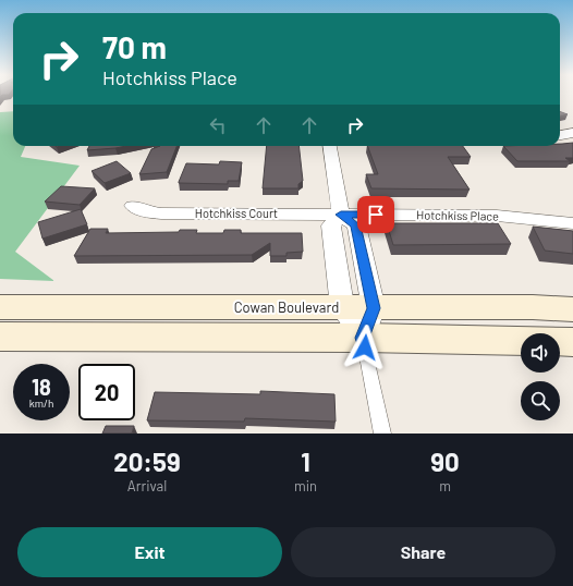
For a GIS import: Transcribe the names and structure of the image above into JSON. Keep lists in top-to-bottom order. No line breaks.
{"streets":{"main road":["Cowan Boulevard"],"street":["Hotchkiss Court","Hotchkiss Place"]},"crossings":[["Hotchkiss Court","Hotchkiss Place"]],"page":{"turn":["70 m","Hotchkiss Place"],"speed":"18 km/h","limit":"20","eta":["20:59","Arrival","1","min","90","m"],"buttons":["Exit","Share"]}}
